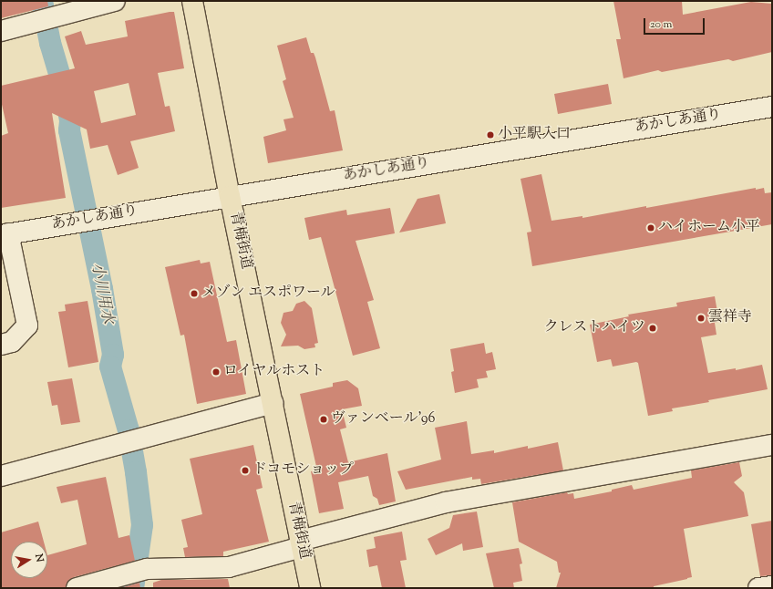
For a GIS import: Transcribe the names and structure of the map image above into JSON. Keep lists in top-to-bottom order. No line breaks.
{"streets":{"main road":["青梅街道"],"street":["あかしあ通り"]},"crossings":[["あかしあ通り","青梅街道"]],"water":["小川用水"],"places":["小平駅入口","ハイホーム小平","メゾン エスポワール","雲祥寺","クレストハイツ","ロイヤルホスト","ヴァンベール'96","ドコモショップ"],"scale_bar":"20 m","north":"right"}
